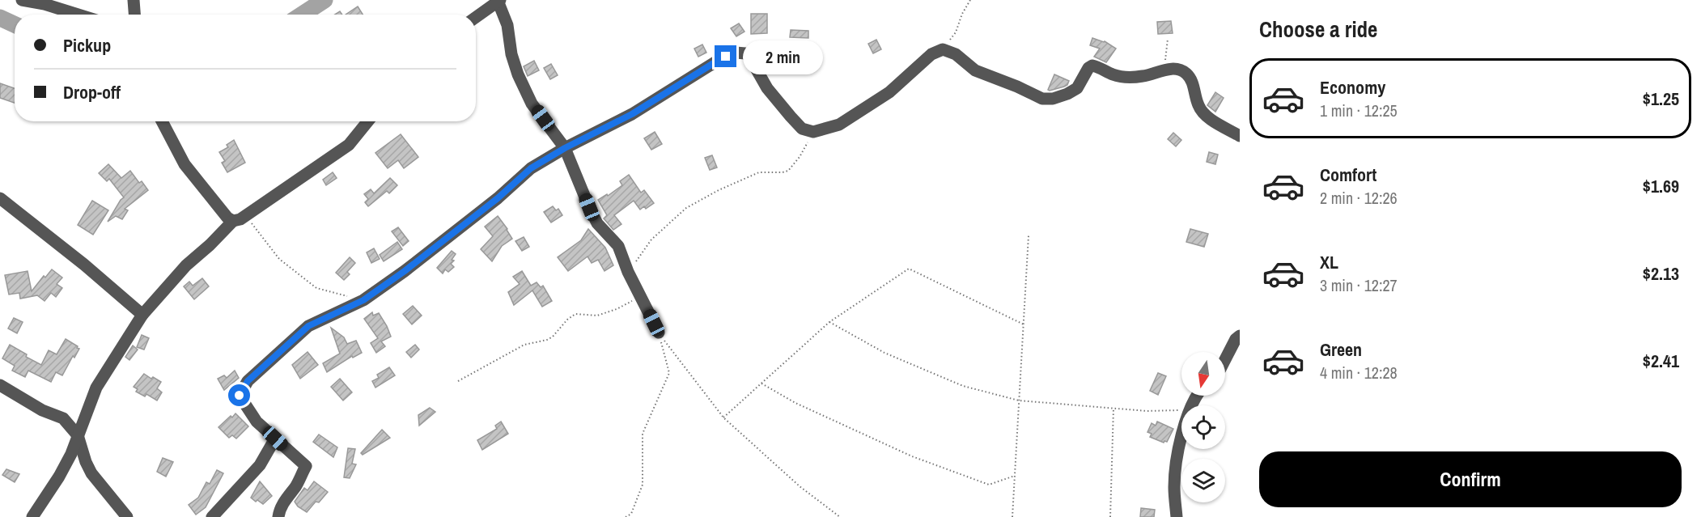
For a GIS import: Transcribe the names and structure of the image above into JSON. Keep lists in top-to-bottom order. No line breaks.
{"north":"bottom","page":{"heading":"Choose a ride","banner":["Pickup","Drop-off"],"bubble":"2 min","list":[{"name":"Economy","note":"1 min · 12:25","value":"$1.25"},{"name":"Comfort","note":"2 min · 12:26","value":"$1.69"},{"name":"XL","note":"3 min · 12:27","value":"$2.13"},{"name":"Green","note":"4 min · 12:28","value":"$2.41"}],"buttons":"Confirm"}}
